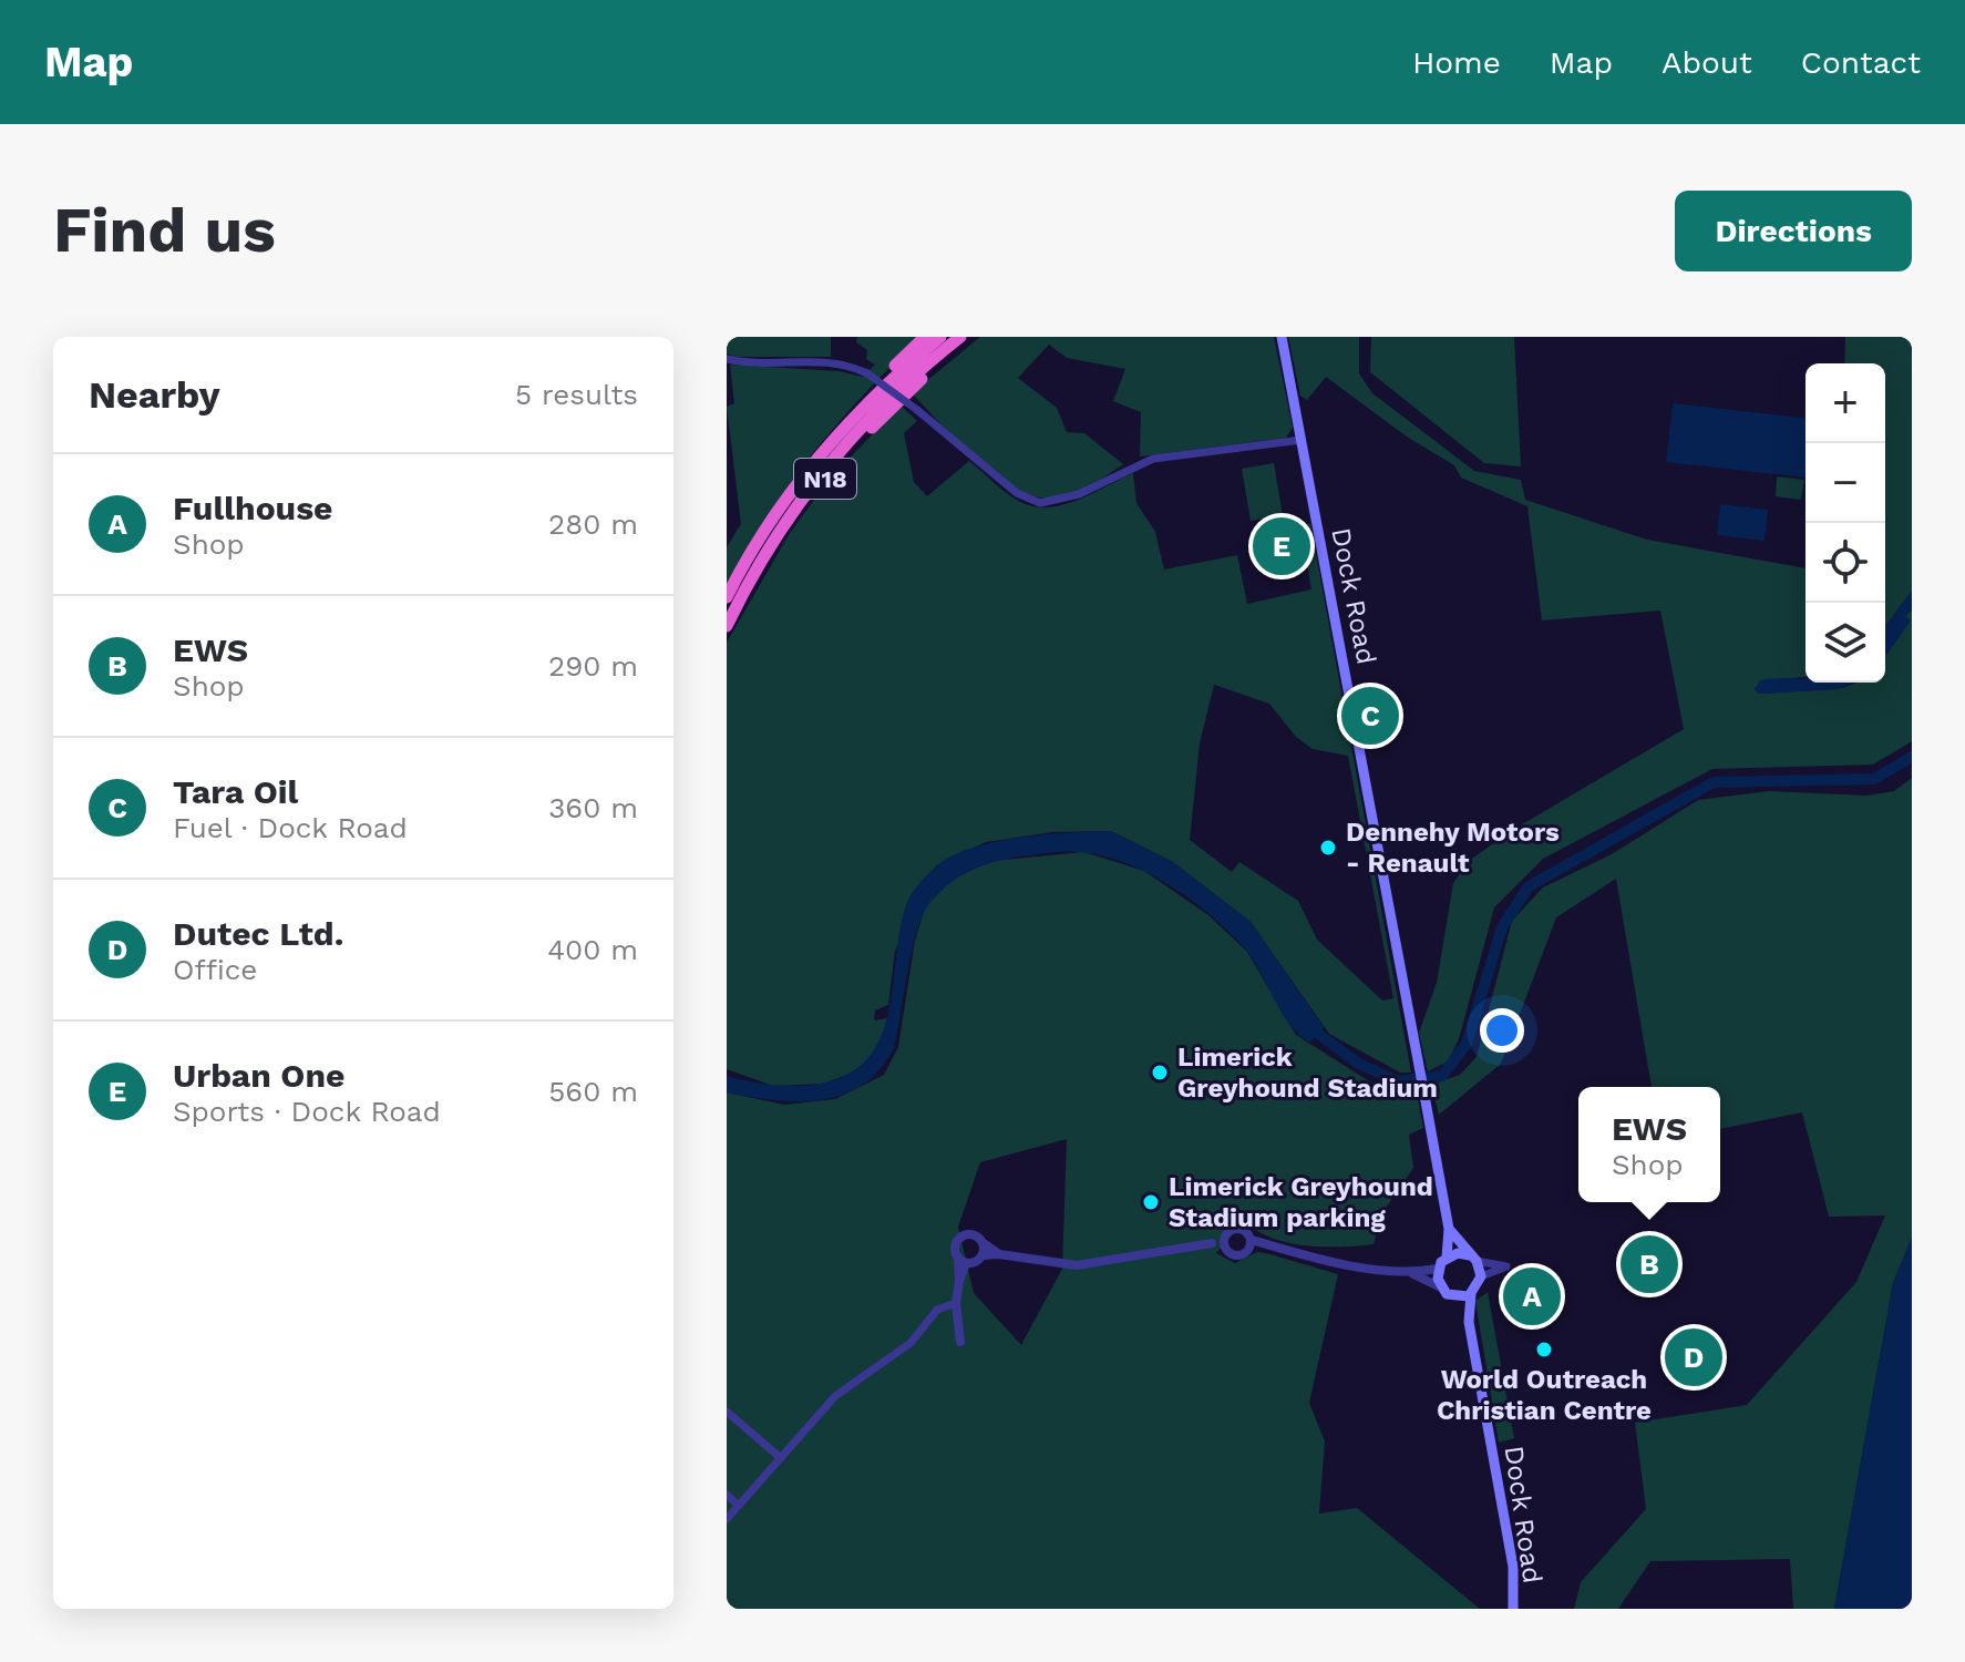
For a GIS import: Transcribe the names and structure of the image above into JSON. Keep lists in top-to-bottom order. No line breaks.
{"streets":{"highway":["N18"],"main road":["Dock Road"]},"places":["Dennehy Motors - Renault","Limerick Greyhound Stadium","Limerick Greyhound Stadium parking","World Outreach Christian Centre"],"page":{"header":"Map","nav":["Home","Map","About","Contact"],"buttons":"Directions","title":"Find us","heading":["Nearby","5 results"],"map_buttons":["+","−"],"list":[{"mark":"A","name":"Fullhouse","note":"Shop","value":"280 m"},{"mark":"B","name":"EWS","note":"Shop","value":"290 m"},{"mark":"C","name":"Tara Oil","note":"Fuel · Dock Road","value":"360 m"},{"mark":"D","name":"Dutec Ltd.","note":"Office","value":"400 m"},{"mark":"E","name":"Urban One","note":"Sports · Dock Road","value":"560 m"}],"pins":["E","C","B","A","D"],"popup":["EWS","Shop"]}}
